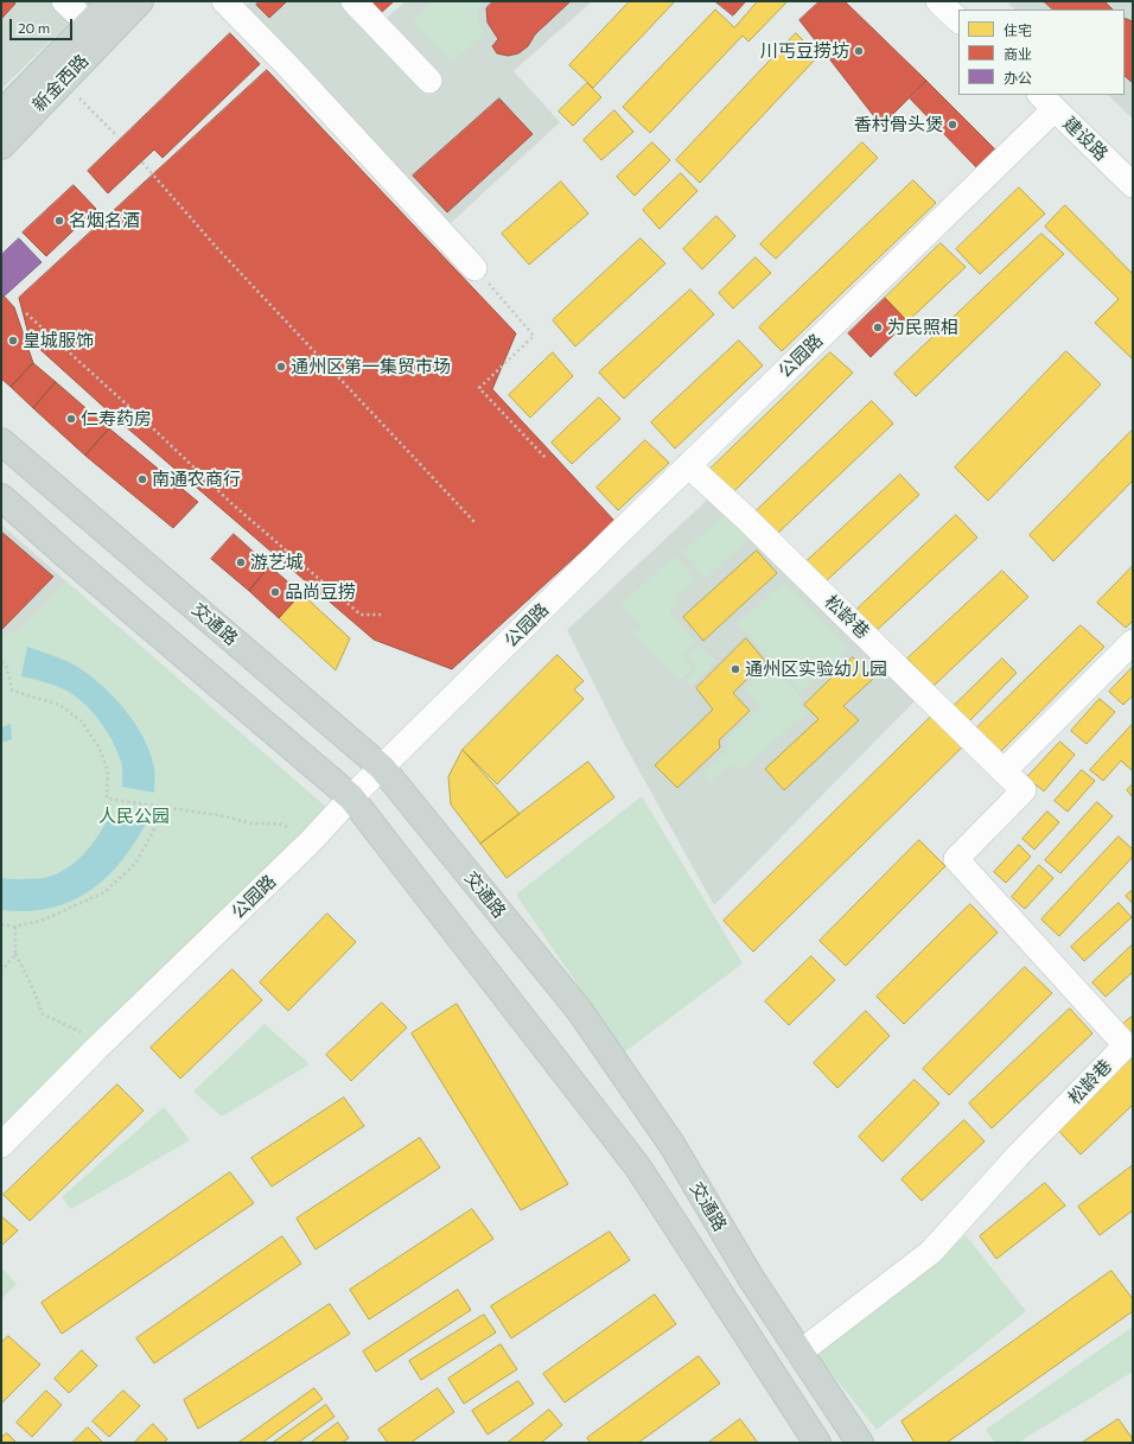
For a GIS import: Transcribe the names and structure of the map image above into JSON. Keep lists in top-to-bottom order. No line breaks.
{"streets":{"main road":["新金西路","交通路"],"street":["建设路","公园路","松龄巷"]},"crossings":[["建设路","公园路"],["公园路","松龄巷"],["公园路","交通路"],["松龄巷","交通路"]],"parks":["人民公园"],"places":["川丐豆捞坊","香村骨头煲","名烟名酒","为民照相","皇城服饰","通州区第一集贸市场","仁寿药房","南通农商行","游艺城","品尚豆捞","通州区实验幼儿园"],"legend":["住宅","商业","办公"],"scale_bar":"20 m"}
